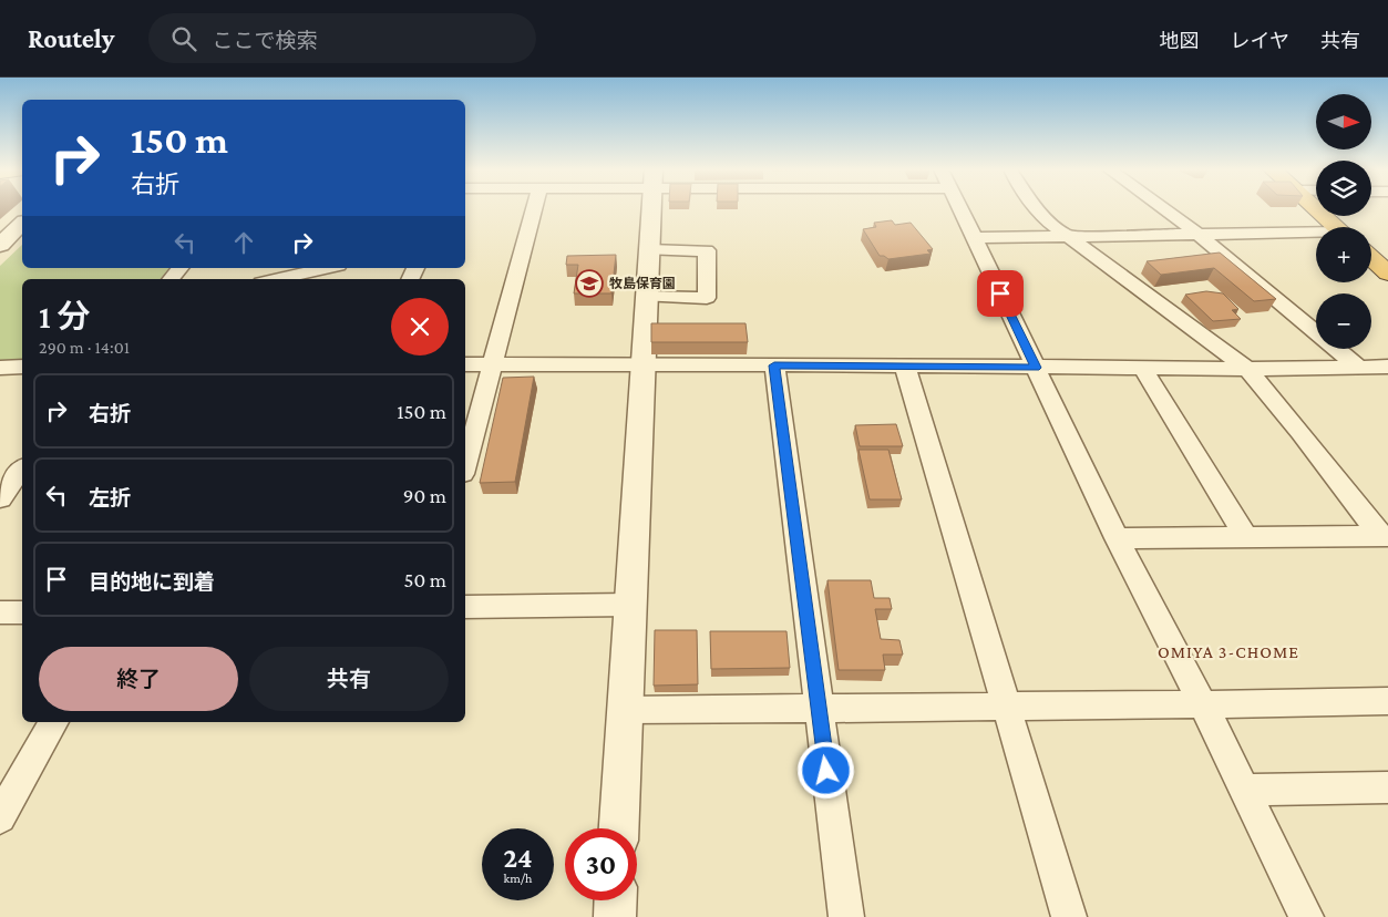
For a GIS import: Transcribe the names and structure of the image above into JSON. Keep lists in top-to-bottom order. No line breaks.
{"districts":["OMIYA 3-CHOME"],"places":{"school or university":["牧島保育園"]},"north":"right","page":{"header":"Routely","search":"ここで検索","nav":["地図","レイヤ","共有"],"map_buttons":["+","−"],"turn":["150 m","右折"],"heading":["1 分","290 m · 14:01"],"list":[{"name":"右折","value":"150 m"},{"name":"左折","value":"90 m"},{"name":"目的地に到着","value":"50 m"}],"buttons":["終了","共有"],"speed":"24 km/h","limit":"30"}}
